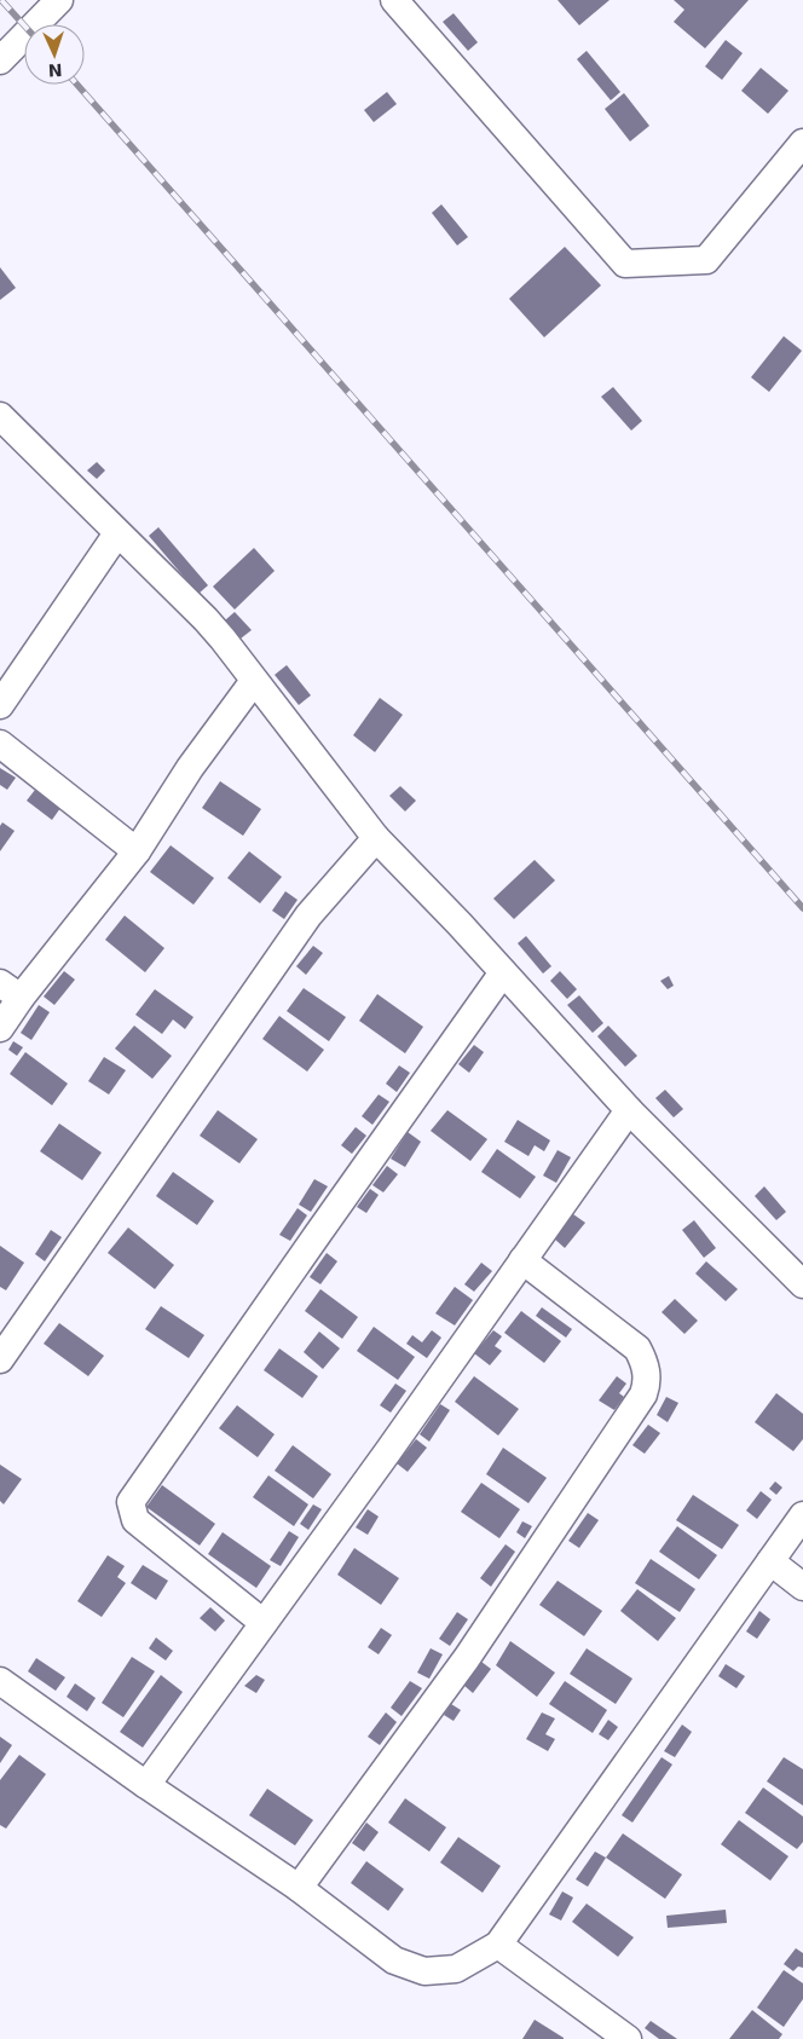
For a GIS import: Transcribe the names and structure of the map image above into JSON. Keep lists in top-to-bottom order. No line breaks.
{"north":"bottom"}
